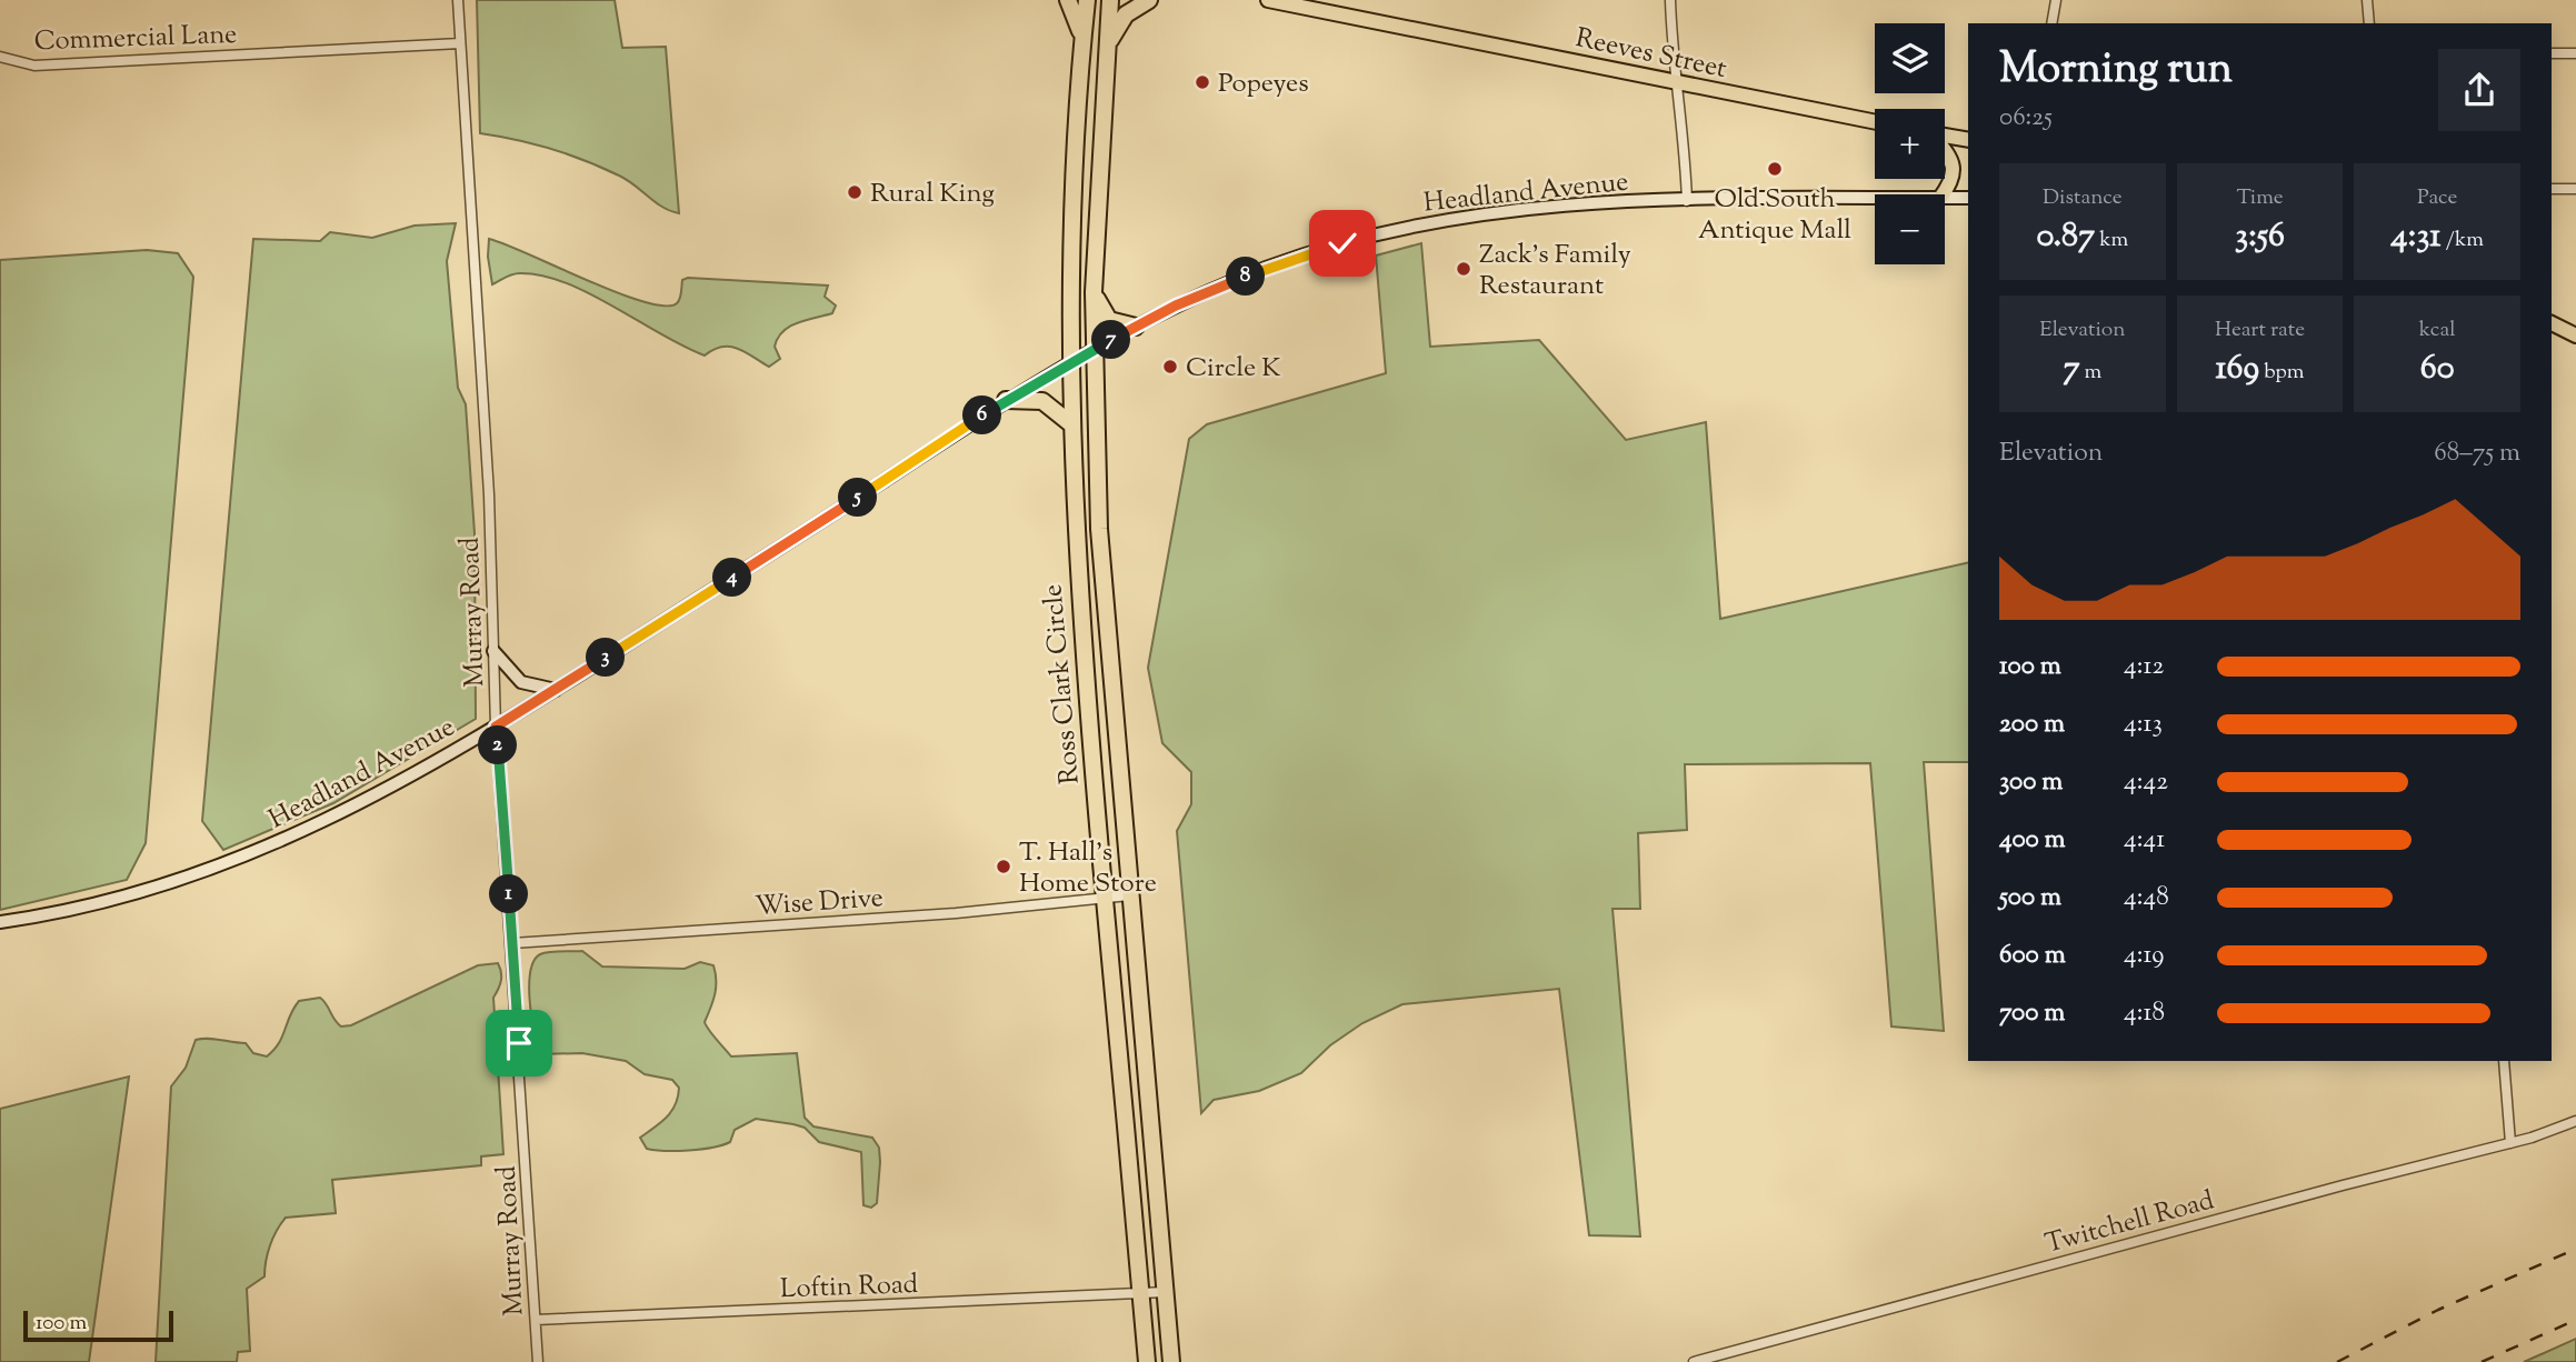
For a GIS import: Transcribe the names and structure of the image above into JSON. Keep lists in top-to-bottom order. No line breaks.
{"streets":{"highway":["Ross Clark Circle"],"main road":["Reeves Street","Headland Avenue"],"street":["Commercial Lane","Murray Road","Wise Drive","Twitchell Road","Loftin Road"]},"crossings":[["Commercial Lane","Murray Road"],["Headland Avenue","Murray Road"],["Headland Avenue","Ross Clark Circle"],["Murray Road","Wise Drive"],["Murray Road","Loftin Road"],["Ross Clark Circle","Wise Drive"],["Ross Clark Circle","Loftin Road"]],"places":["Popeyes","Old South Antique Mall","Rural King","Zack's Family Restaurant","Circle K","T. Hall’s Home Store"],"scale_bar":"100 m","page":{"map_buttons":["+","−"],"heading":["Morning run","06:25"],"stats":[["Distance","0.87 km"],["Time","3:56"],["Pace","4:31 /km"],["Elevation","7 m"],["Heart rate","169 bpm"],["kcal","60"]],"pins":["8","7","6","5","4","3","2","1"],"chart":["Elevation","68–75 m"],"list":[{"name":"100 m","note":"4:12"},{"name":"200 m","note":"4:13"},{"name":"300 m","note":"4:42"},{"name":"400 m","note":"4:41"},{"name":"500 m","note":"4:48"},{"name":"600 m","note":"4:19"},{"name":"700 m","note":"4:18"}],"scale":"100 m"}}
